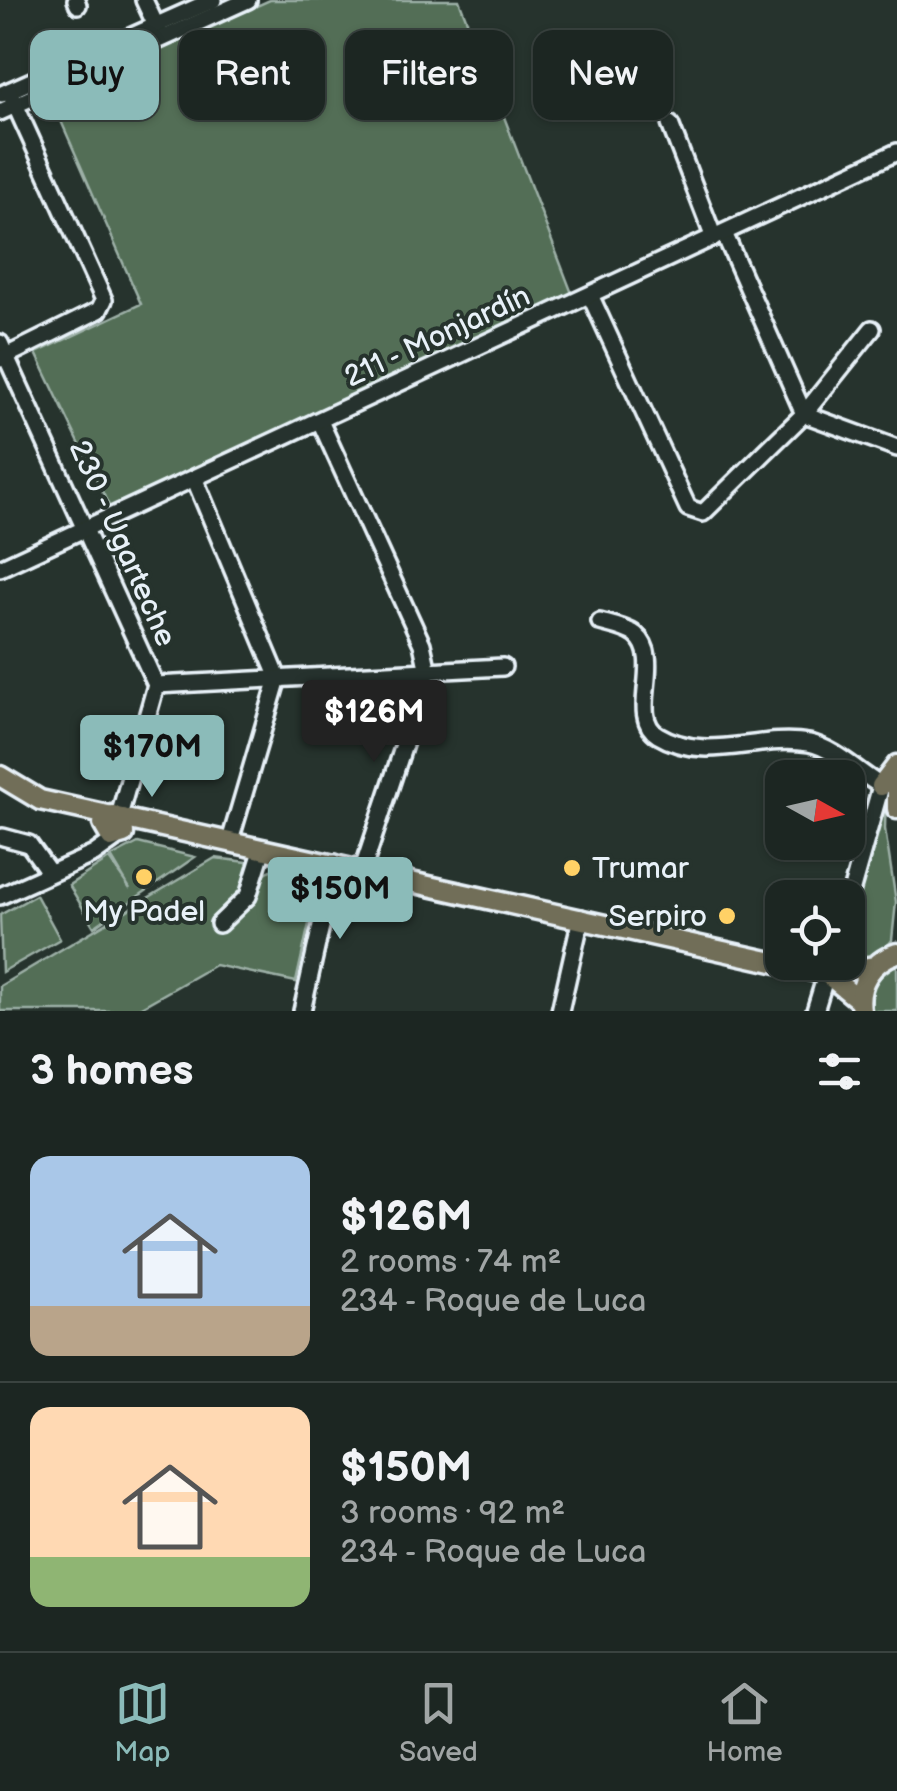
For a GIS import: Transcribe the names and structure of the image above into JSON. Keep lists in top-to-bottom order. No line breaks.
{"streets":{"street":["211 - Monjardín","230 - Ugarteche"]},"crossings":[["211 - Monjardín","230 - Ugarteche"]],"places":["Trumar","My Padel","Serpiro"],"north":"right","page":{"chip":["Buy","Rent","Filters","New"],"price":["$126M","$170M","$150M"],"heading":"3 homes","list":[{"name":"$126M","note":"2 rooms · 74 m² · 234 - Roque de Luca"},{"name":"$150M","note":"3 rooms · 92 m² · 234 - Roque de Luca"}],"tabs":["Map","Saved","Home"]}}
